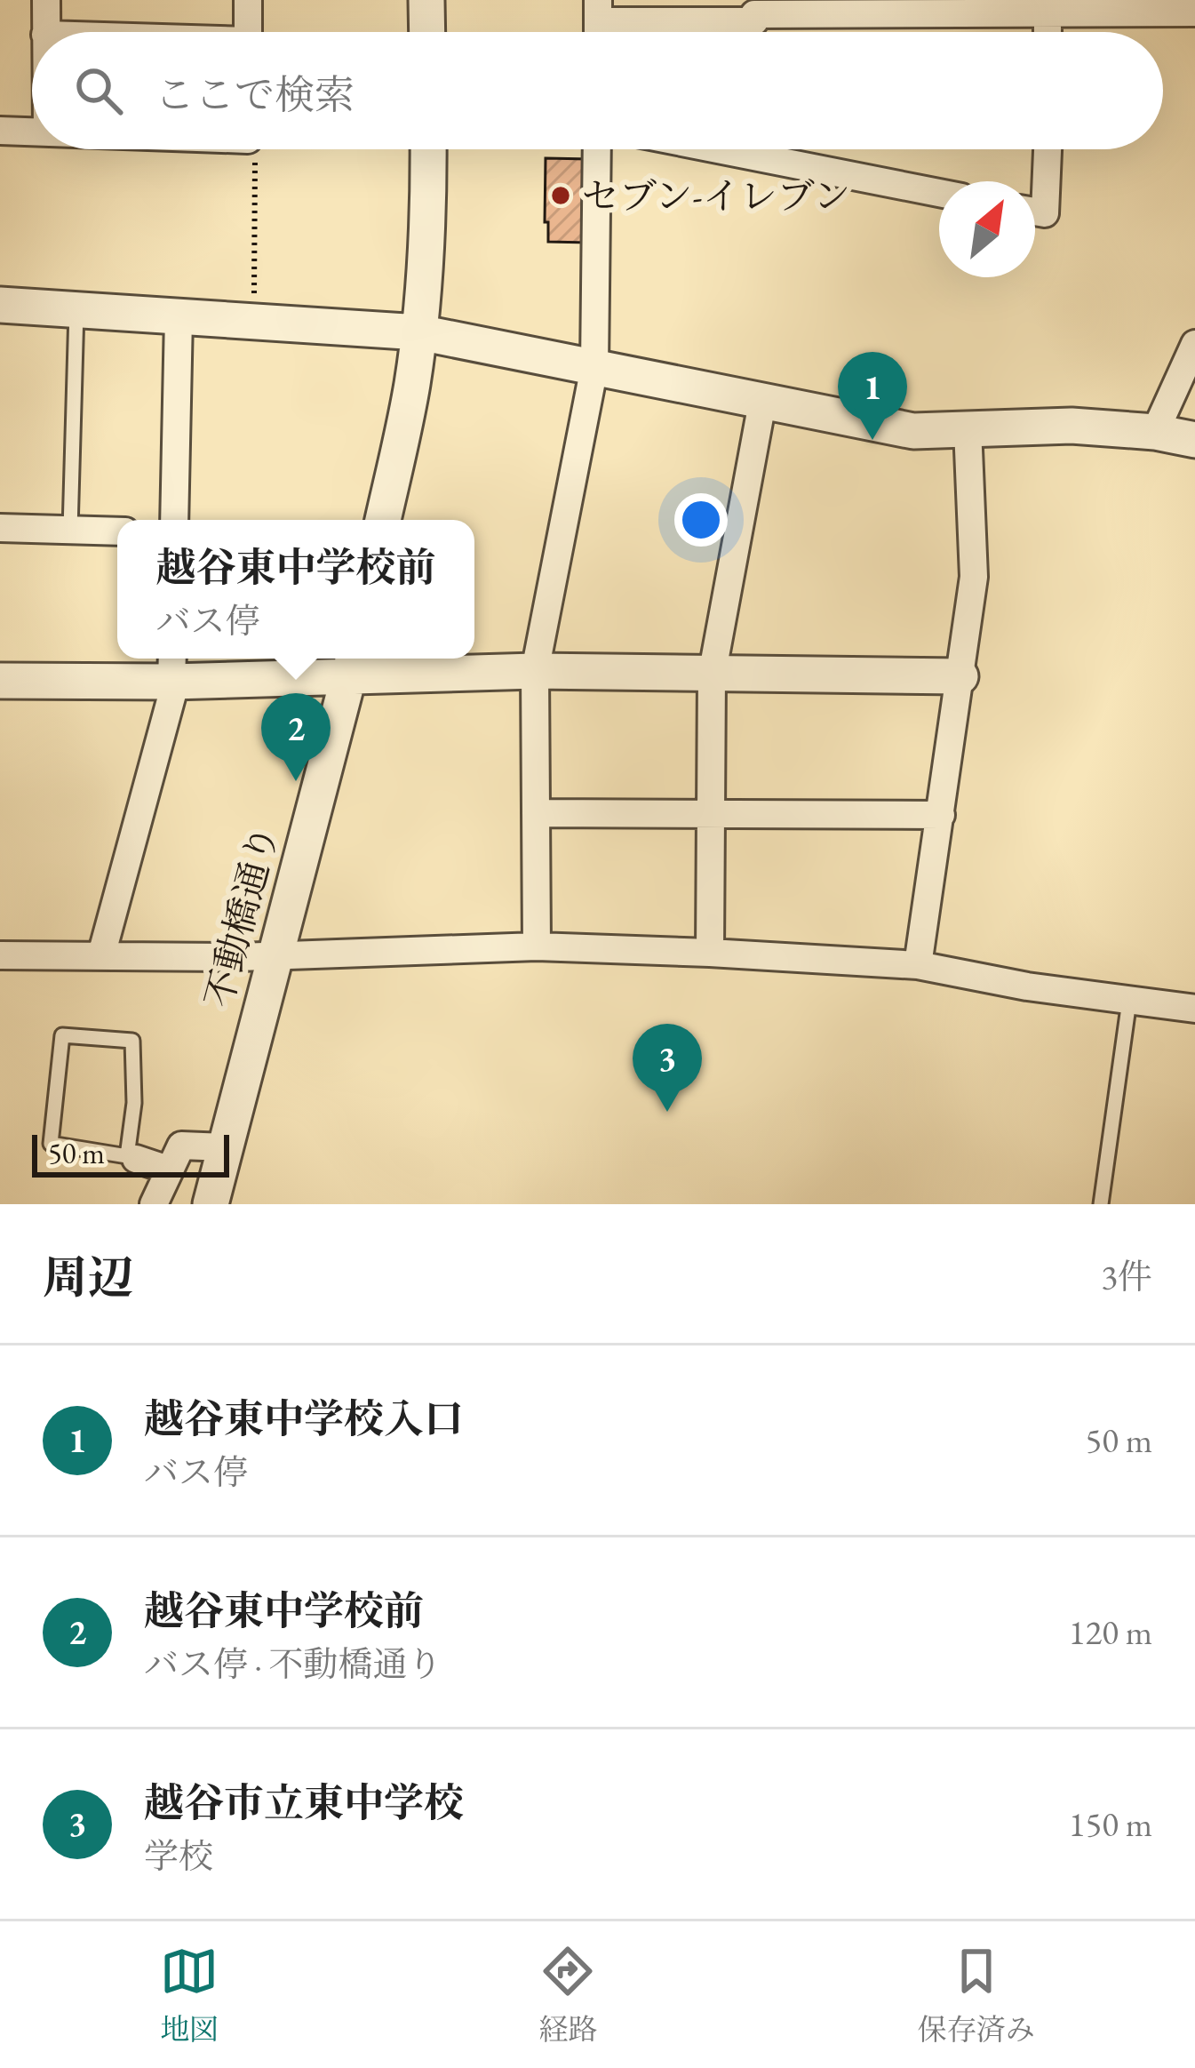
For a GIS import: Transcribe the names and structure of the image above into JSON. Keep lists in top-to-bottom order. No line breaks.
{"streets":{"street":["不動橋通り"]},"places":["セブン-イレブン"],"scale_bar":"50 m","north":"top right","page":{"search":"ここで検索","pins":["1","2","3"],"popup":["越谷東中学校前","バス停"],"scale":"50 m","heading":["周辺","3件"],"list":[{"mark":"1","name":"越谷東中学校入口","note":"バス停","value":"50 m"},{"mark":"2","name":"越谷東中学校前","note":"バス停 · 不動橋通り","value":"120 m"},{"mark":"3","name":"越谷市立東中学校","note":"学校","value":"150 m"}],"nav":["地図","経路","保存済み"]}}
